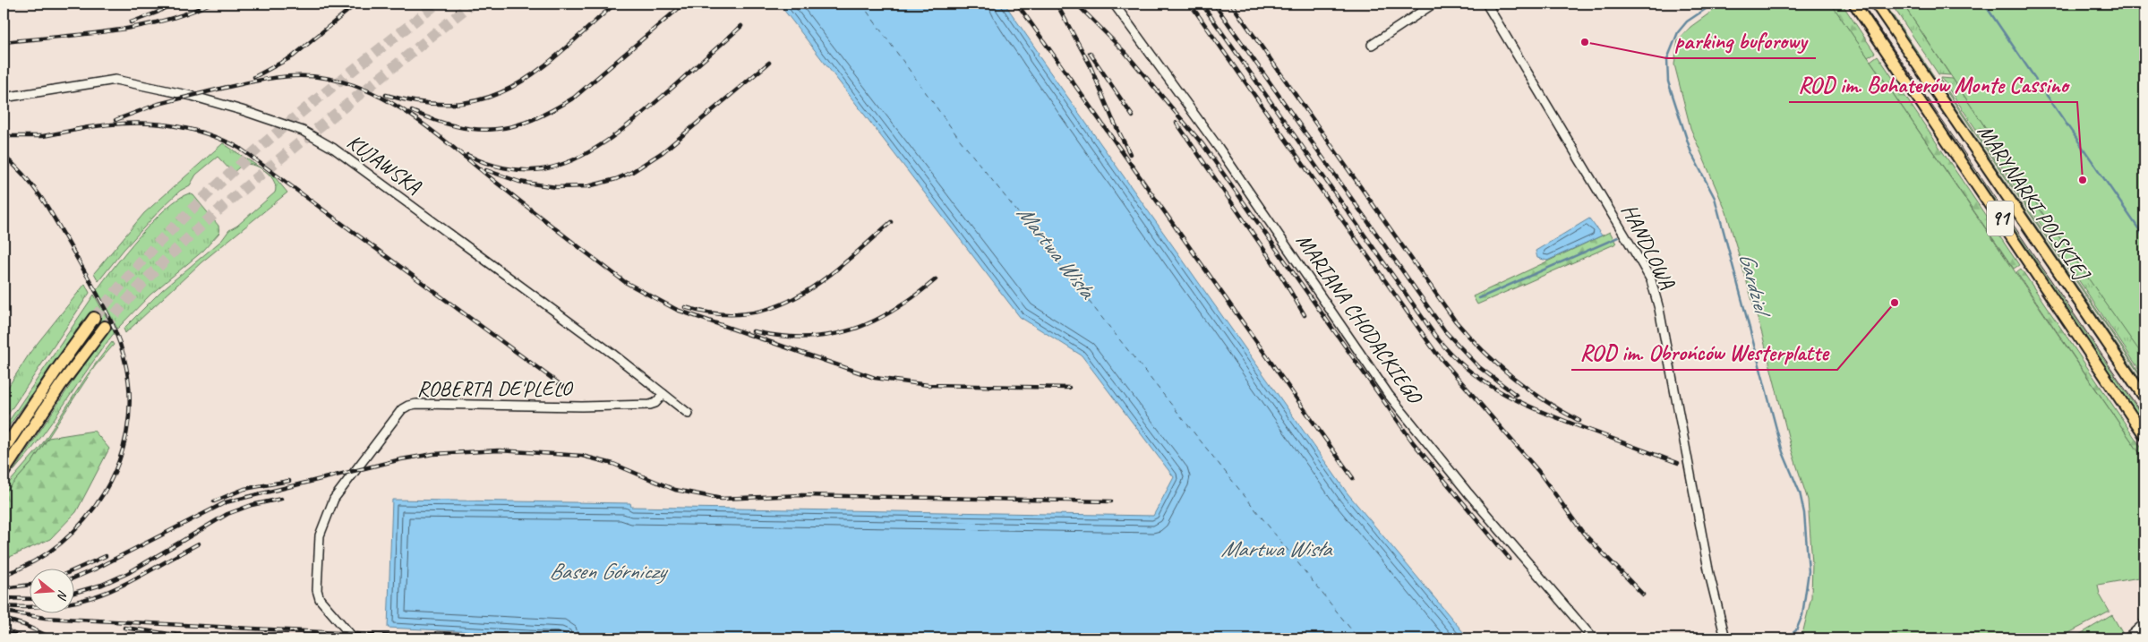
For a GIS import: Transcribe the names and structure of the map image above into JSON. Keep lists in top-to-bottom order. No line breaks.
{"streets":{"main road":["MARYNARKI POLSKIEJ","91"],"street":["KUJAWSKA","HANDLOWA","MARIANA CHODACKIEGO","ROBERTA DE'PLELO"]},"crossings":[["KUJAWSKA","ROBERTA DE'PLELO"]],"water":["Martwa Wisła","Gardziel","Basen Górniczy"],"places":["parking buforowy","ROD im. Bohaterów Monte Cassino","ROD im. Obrońców Westerplatte"],"north":"right"}
